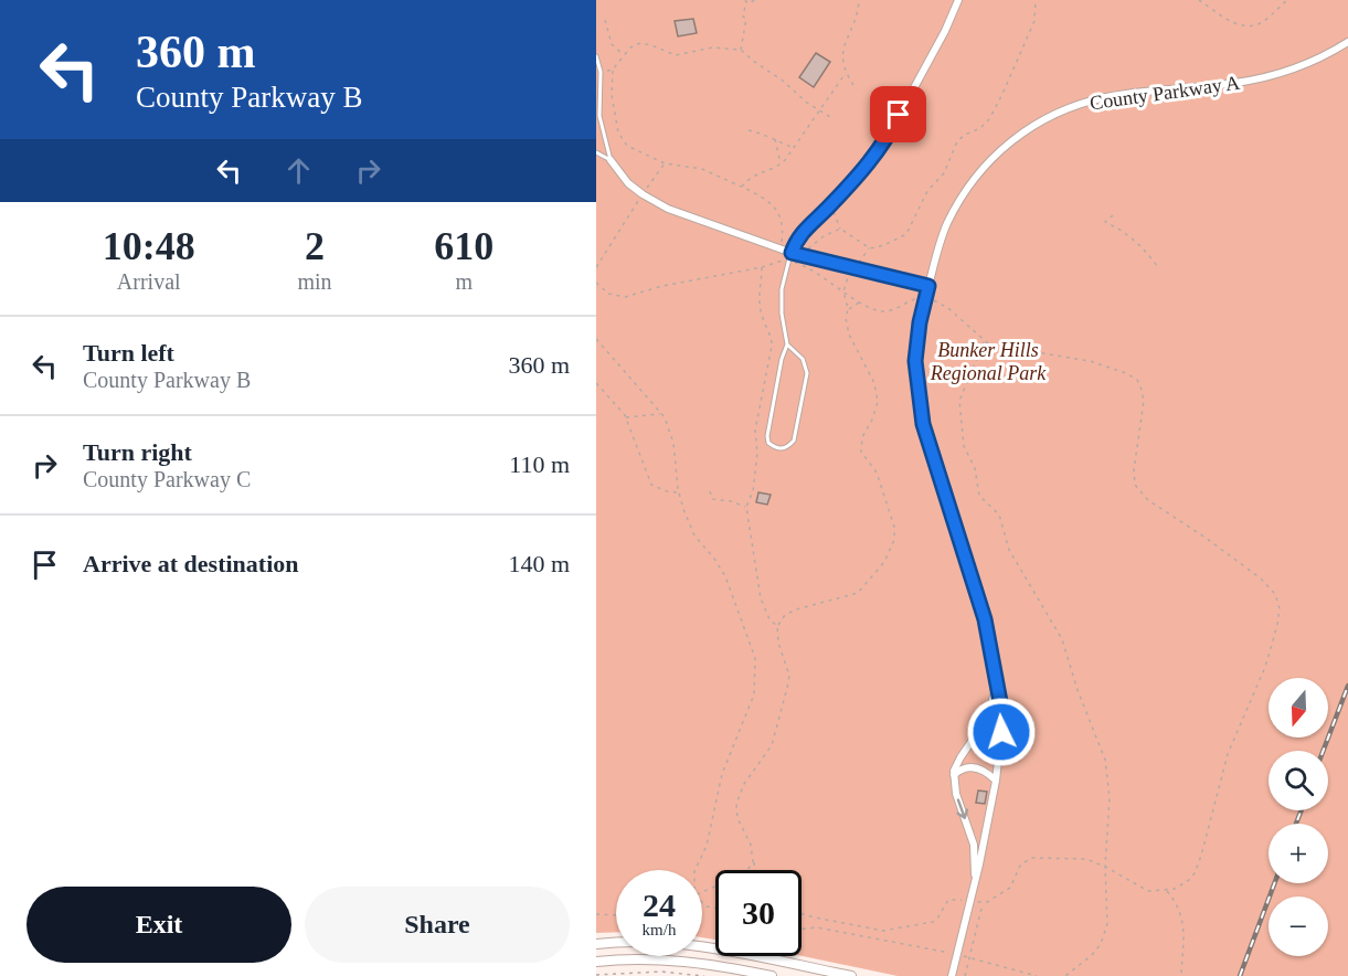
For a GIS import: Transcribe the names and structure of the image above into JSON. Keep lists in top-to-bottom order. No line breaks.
{"streets":{"street":["County Parkway A"]},"parks":["Bunker Hills Regional Park"],"north":"bottom","page":{"turn":["360 m","County Parkway B"],"eta":["10:48","Arrival","2","min","610","m"],"list":[{"name":"Turn left","note":"County Parkway B","value":"360 m"},{"name":"Turn right","note":"County Parkway C","value":"110 m"},{"name":"Arrive at destination","value":"140 m"}],"map_buttons":["+","−"],"speed":"24 km/h","limit":"30","buttons":["Exit","Share"]}}
